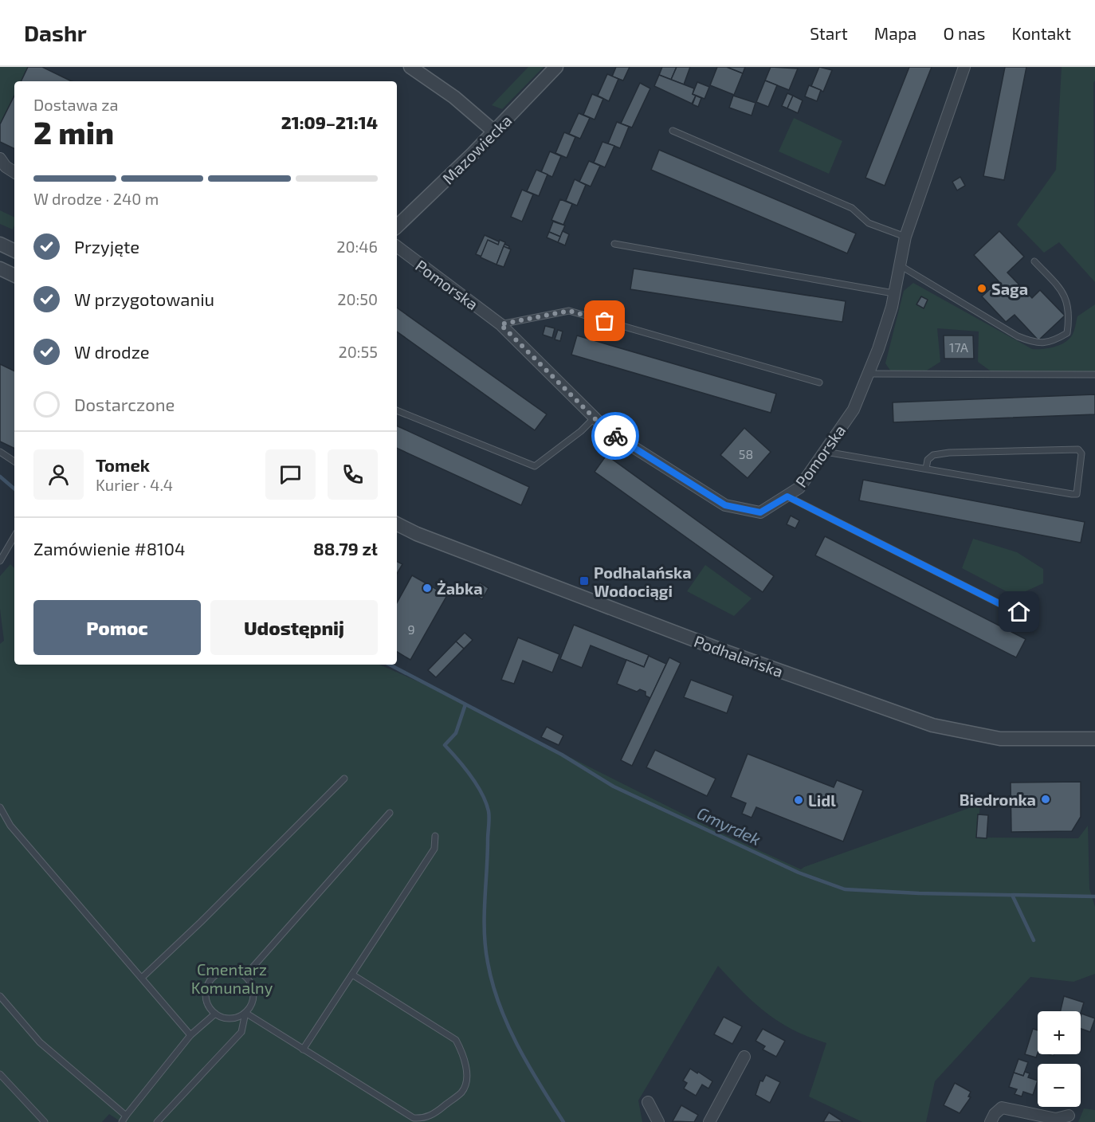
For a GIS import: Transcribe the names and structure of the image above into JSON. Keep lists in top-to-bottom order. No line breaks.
{"streets":{"street":["Mazowiecka","Pomorska","Podhalańska"]},"water":["Gmyrdek"],"parks":["Cmentarz Komunalny"],"places":{"other":["Saga","Żabka","Biedronka","Lidl"],"transit":["Podhalańska Wodociągi"]},"house_numbers":["17A","58","9"],"page":{"header":"Dashr","nav":["Start","Mapa","O nas","Kontakt"],"heading":["2 min","Dostawa za","21:09–21:14"],"panel":["Tomek","Kurier · 4.4","Zamówienie #8104","88.79 zł"],"bar":"W drodze · 240 m","list":[["Przyjęte","20:46"],["W przygotowaniu","20:50"],["W drodze","20:55"],"Dostarczone"],"buttons":["Pomoc","Udostępnij"],"map_buttons":["+","−"]}}
